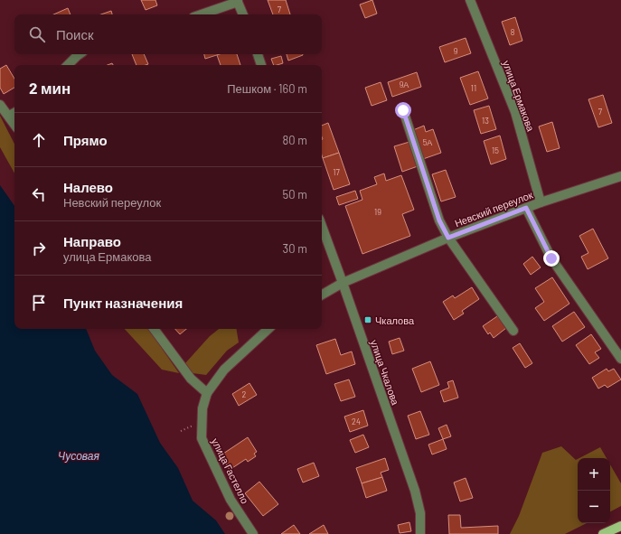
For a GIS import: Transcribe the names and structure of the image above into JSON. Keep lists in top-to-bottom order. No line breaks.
{"streets":{"street":["улица Ермакова","Невский переулок","улица Чкалова","улица Гастелло"]},"crossings":[["улица Ермакова","Невский переулок"],["Невский переулок","улица Чкалова"]],"water":["Чусовая"],"places":{"transit":["Чкалова"]},"house_numbers":["7","8","9","9А","11","7","13","5А","15","17","19","2","24"],"page":{"search":"Поиск","heading":["2 мин","Пешком · 160 m"],"list":[["Прямо","80 m"],["Налево","Невский переулок","50 m"],["Направо","улица Ермакова","30 m"],"Пункт назначения"],"map_buttons":["+","−"]}}
